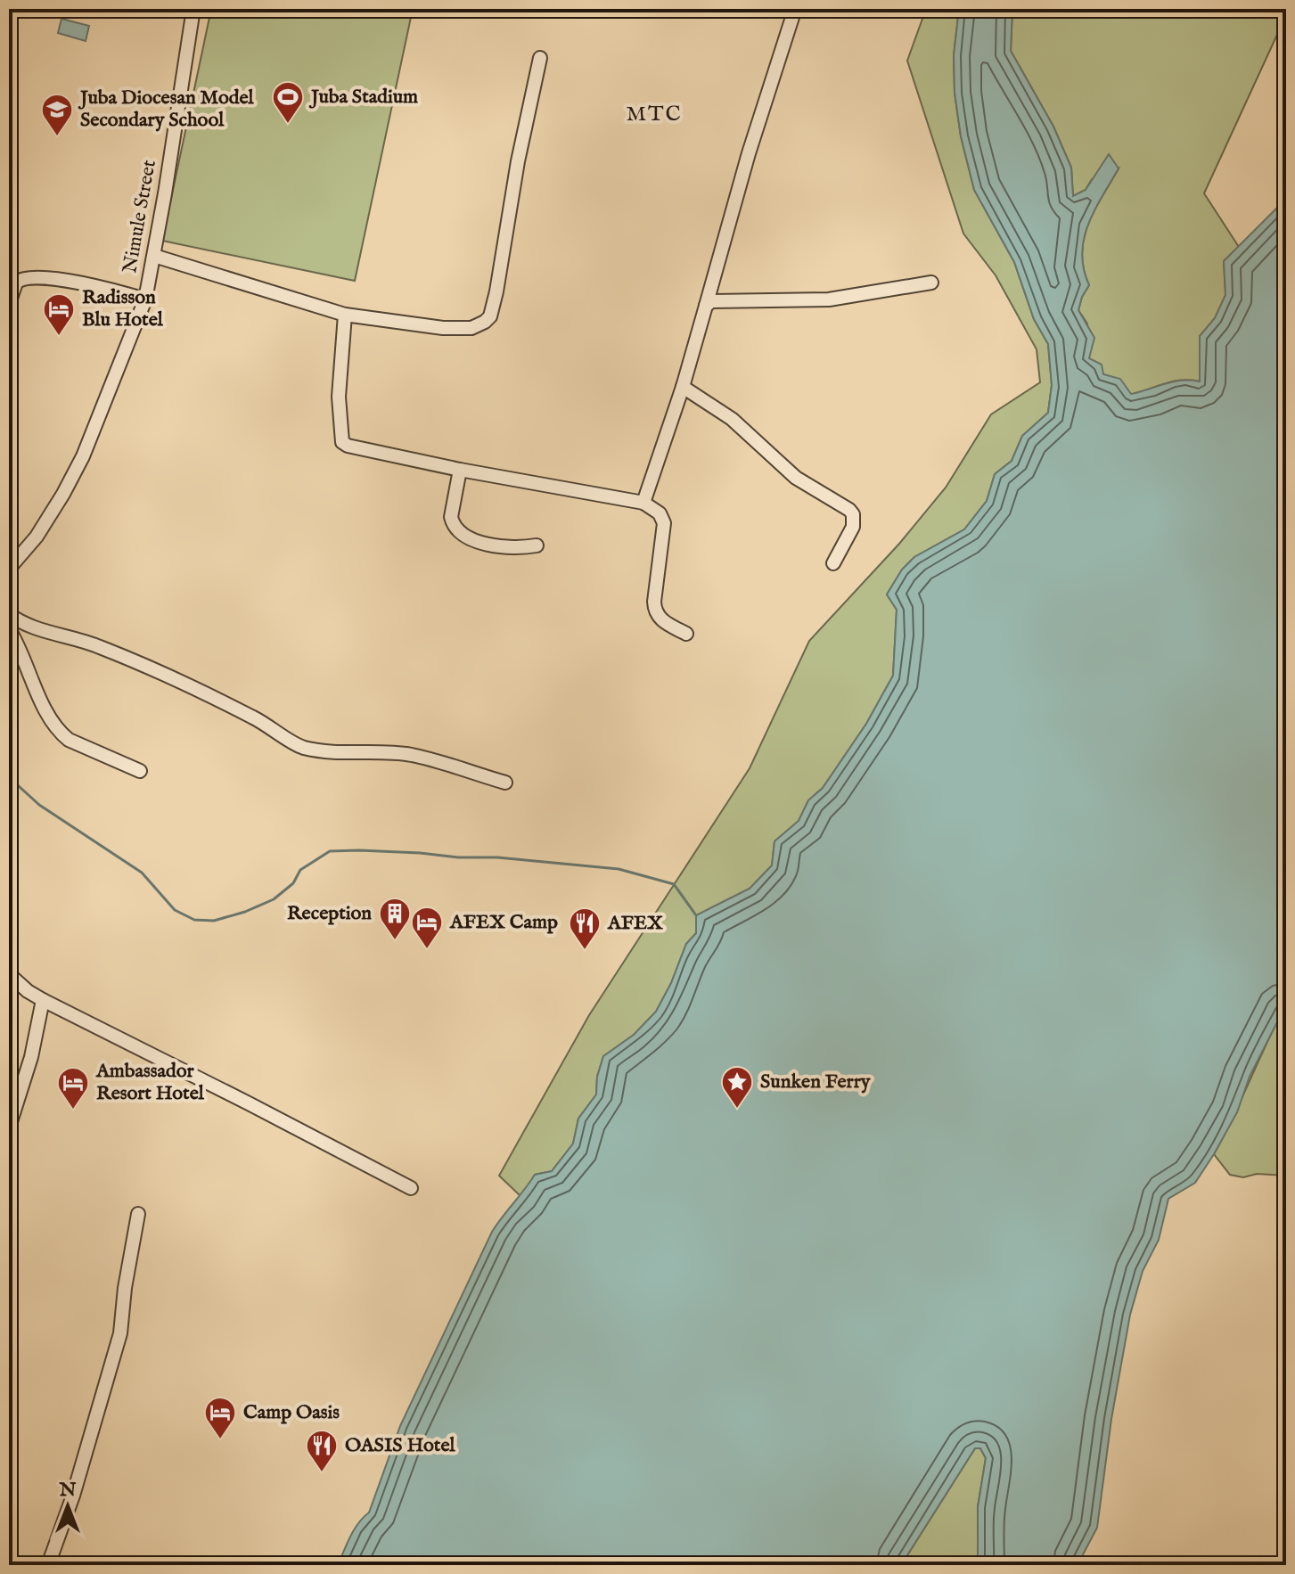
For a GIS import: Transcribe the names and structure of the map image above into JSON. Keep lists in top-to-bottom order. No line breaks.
{"streets":{"street":["Nimule Street"]},"districts":["MTC"],"places":{"sports":["Juba Stadium"],"school or university":["Juba Diocesan Model Secondary School"],"hotel":["Radisson Blu Hotel","AFEX Camp","Ambassador Resort Hotel","Camp Oasis"],"building":["Reception"],"restaurant":["AFEX","OASIS Hotel"],"place":["Sunken Ferry"]},"north":"top"}
